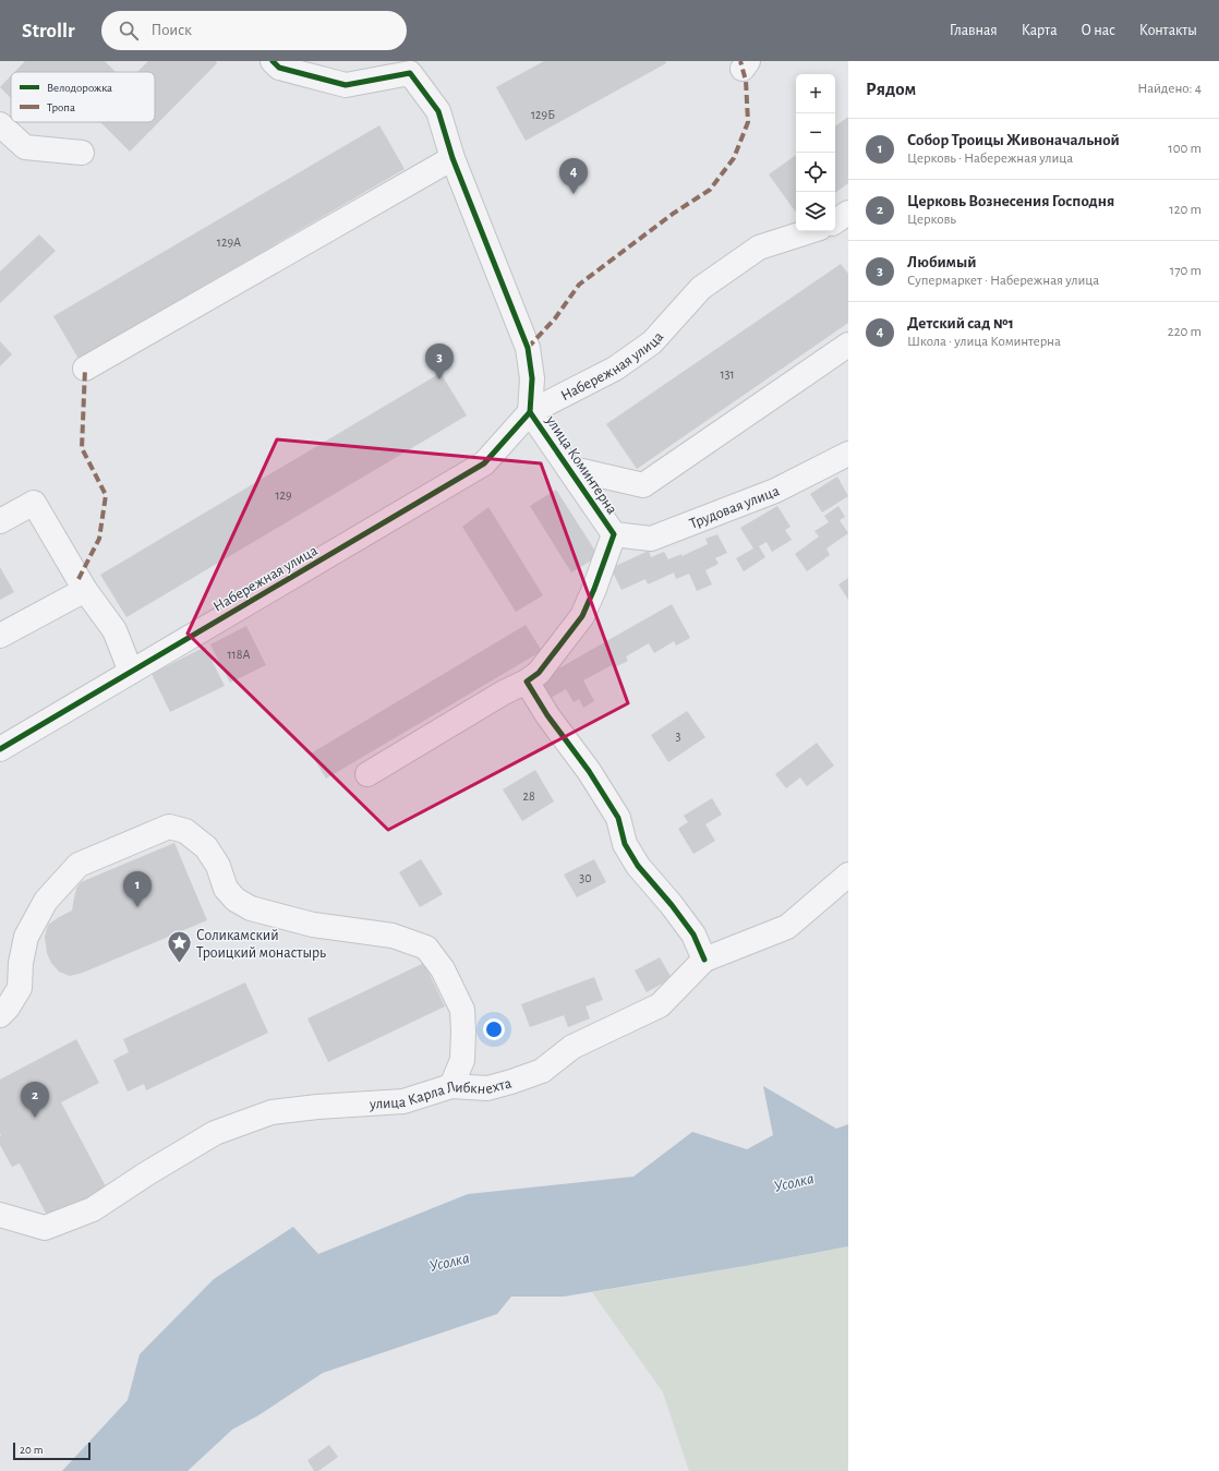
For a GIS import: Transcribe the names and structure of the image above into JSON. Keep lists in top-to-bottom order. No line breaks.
{"streets":{"street":["Набережная улица","улица Коминтерна","Трудовая улица","улица Карла Либкнехта"]},"crossings":[["Набережная улица","улица Коминтерна"],["улица Коминтерна","Трудовая улица"]],"water":["Усолка"],"places":{"place":["Соликамский Троицкий монастырь"]},"house_numbers":["129Б","129А","131","129","118А","3","28","30"],"legend":["Велодорожка","Тропа"],"scale_bar":"20 m","page":{"header":"Strollr","search":"Поиск","nav":["Главная","Карта","О нас","Контакты"],"heading":["Рядом","Найдено: 4"],"map_buttons":["+","−"],"list":[{"mark":"1","name":"Собор Троицы Живоначальной","note":"Церковь · Набережная улица","value":"100 m"},{"mark":"2","name":"Церковь Вознесения Господня","note":"Церковь","value":"120 m"},{"mark":"3","name":"Любимый","note":"Супермаркет · Набережная улица","value":"170 m"},{"mark":"4","name":"Детский сад №1","note":"Школа · улица Коминтерна","value":"220 m"}],"pins":["4","3","1","2"],"scale":"20 m"}}
